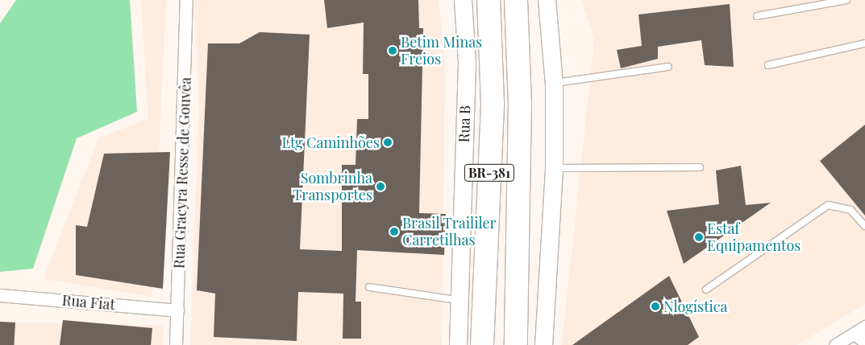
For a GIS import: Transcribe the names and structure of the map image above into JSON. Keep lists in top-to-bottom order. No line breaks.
{"streets":{"highway":["BR-381"],"street":["Rua B","Rua Gracyra Resse de Gouvêa","Rua Fiat"]},"crossings":[["Rua Gracyra Resse de Gouvêa","Rua Fiat"]],"places":["Betim Minas Freios","Ltg Caminhões","Sombrinha Transportes","Brasil Traililer Carretilhas","Estaf Equipamentos","Nlogística"]}
